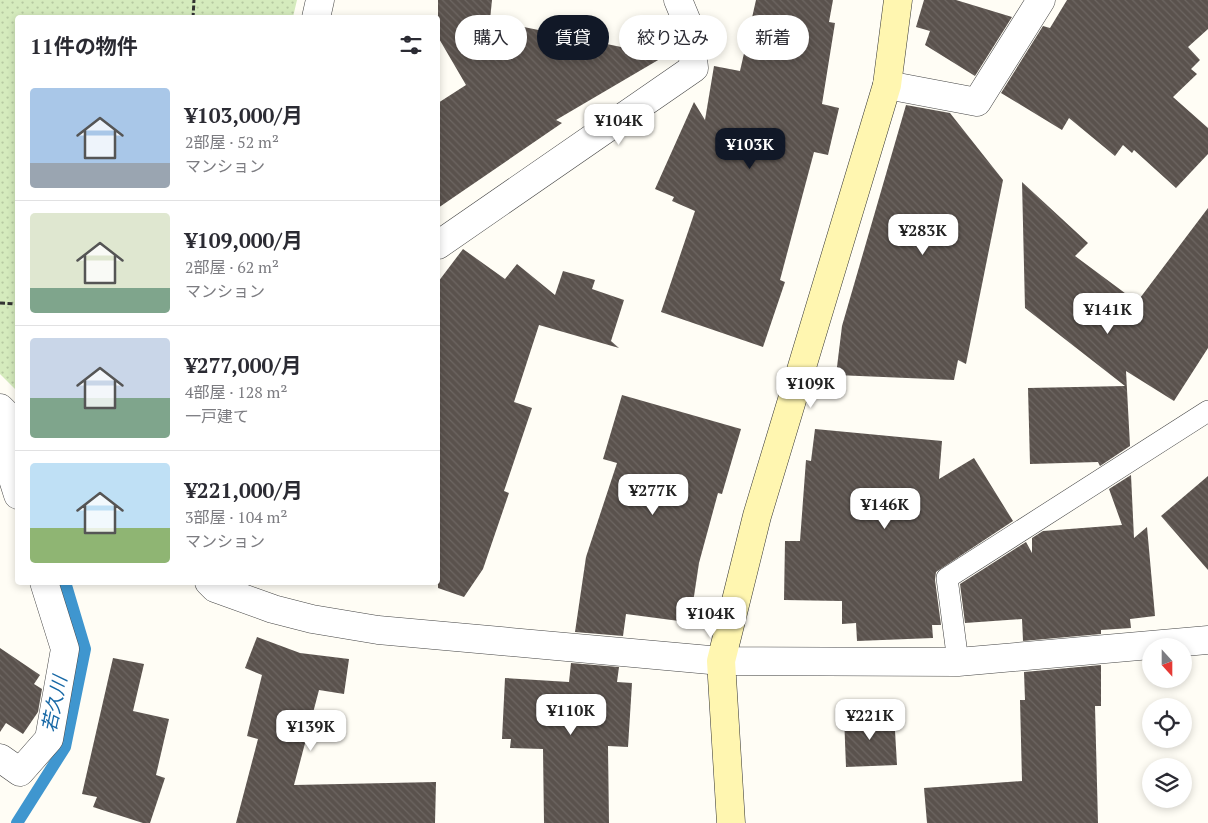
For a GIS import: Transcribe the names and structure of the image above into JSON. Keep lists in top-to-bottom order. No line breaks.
{"water":["若久川"],"north":"bottom","page":{"chip":["購入","賃貸","絞り込み","新着"],"heading":"11件の物件","list":[{"name":"¥103,000/月","note":"2部屋 · 52 m² · マンション"},{"name":"¥109,000/月","note":"2部屋 · 62 m² · マンション"},{"name":"¥277,000/月","note":"4部屋 · 128 m² · 一戸建て"},{"name":"¥221,000/月","note":"3部屋 · 104 m² · マンション"}],"price":["¥104K","¥103K","¥283K","¥141K","¥109K","¥277K","¥146K","¥104K","¥110K","¥221K","¥139K"]}}
